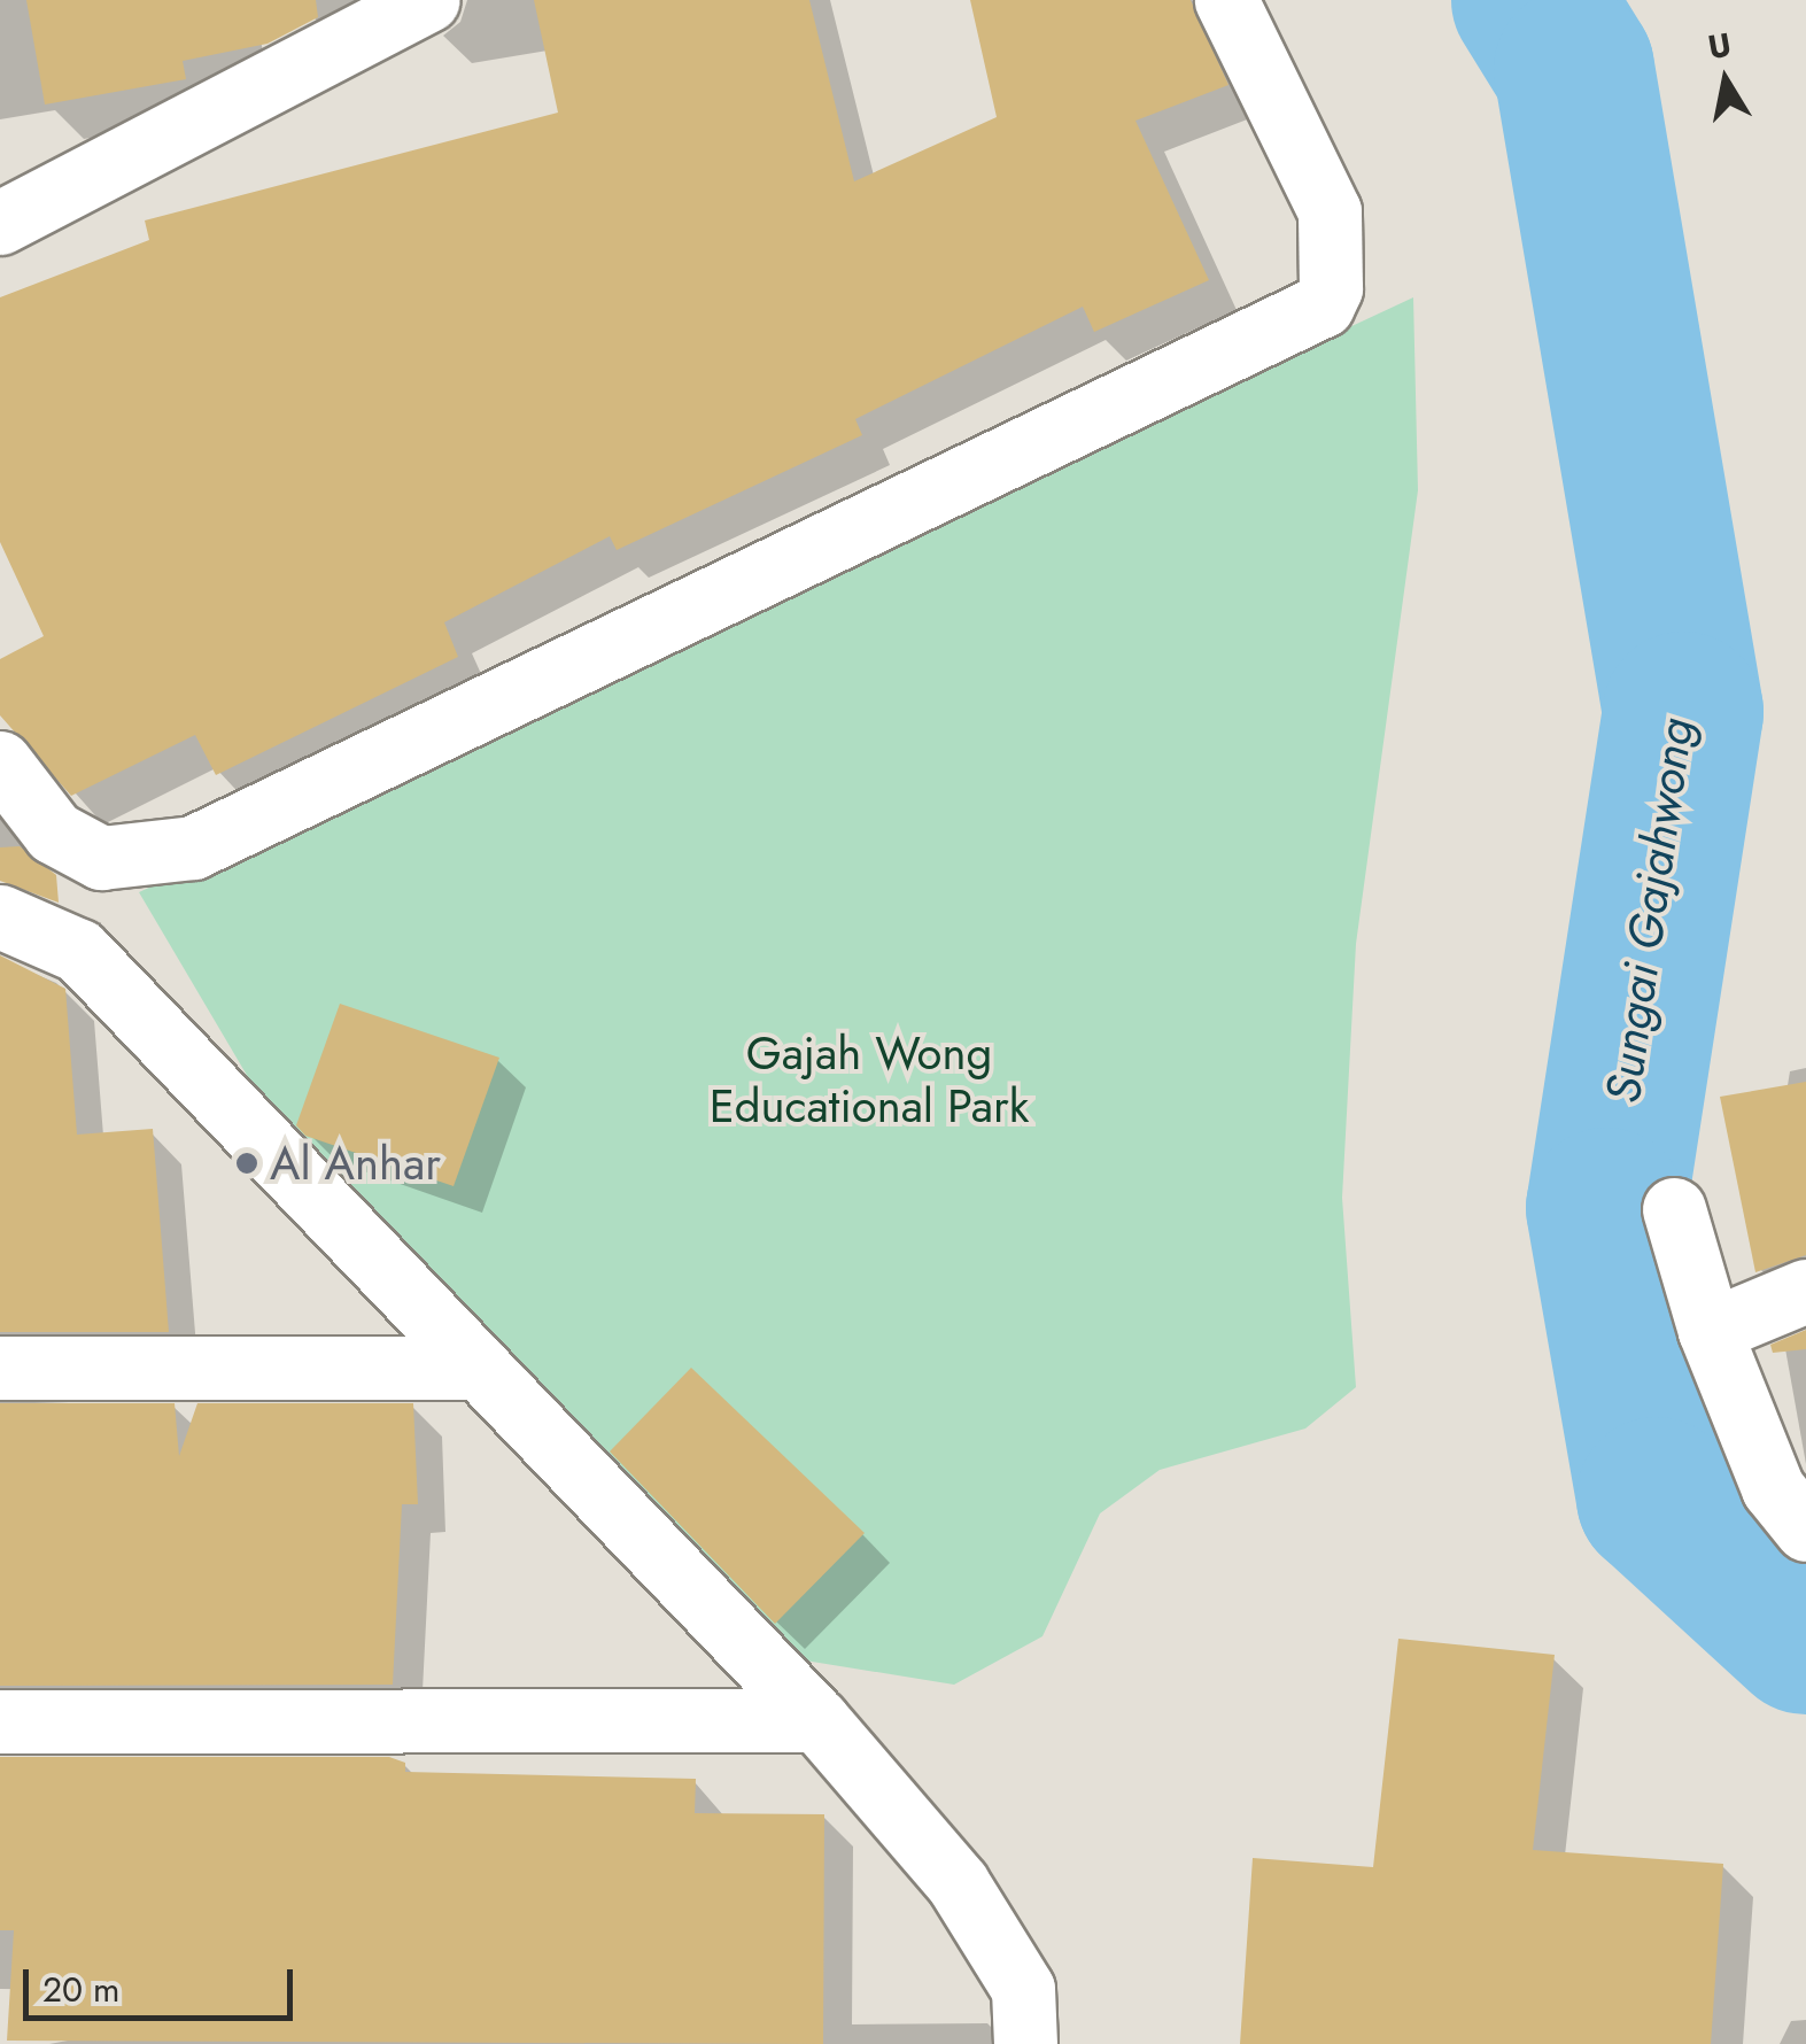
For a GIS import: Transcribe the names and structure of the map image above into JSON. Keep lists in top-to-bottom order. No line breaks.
{"water":["Sungai Gajahwong"],"parks":["Gajah Wong Educational Park"],"places":["Al Anhar"],"scale_bar":"20 m","north":"top"}
